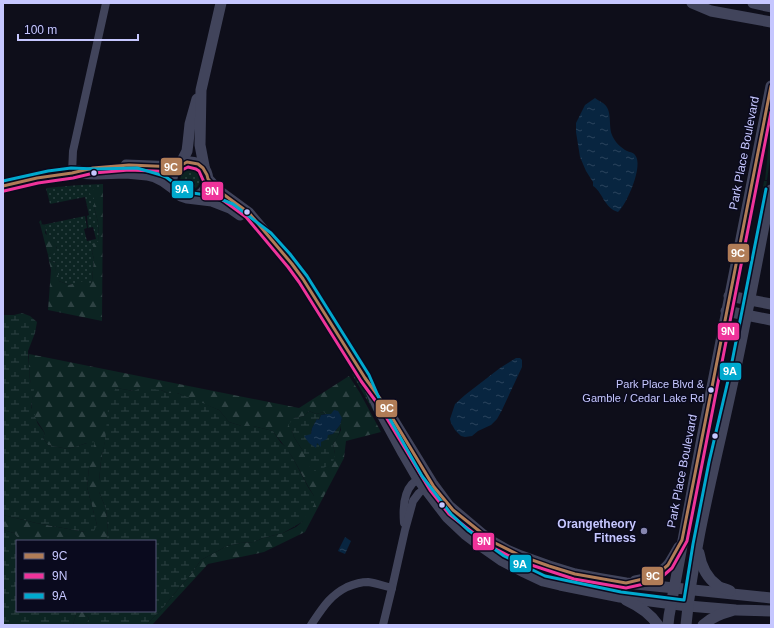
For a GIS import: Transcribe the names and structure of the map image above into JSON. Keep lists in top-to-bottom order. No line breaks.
{"streets":{"street":["Park Place Boulevard"]},"places":["Park Place Blvd & Gamble / Cedar Lake Rd","Orangetheory Fitness"],"lines":["transit line 9C","transit line 9N","transit line 9A"],"legend":["9C","9N","9A"],"scale_bar":"100 m"}
